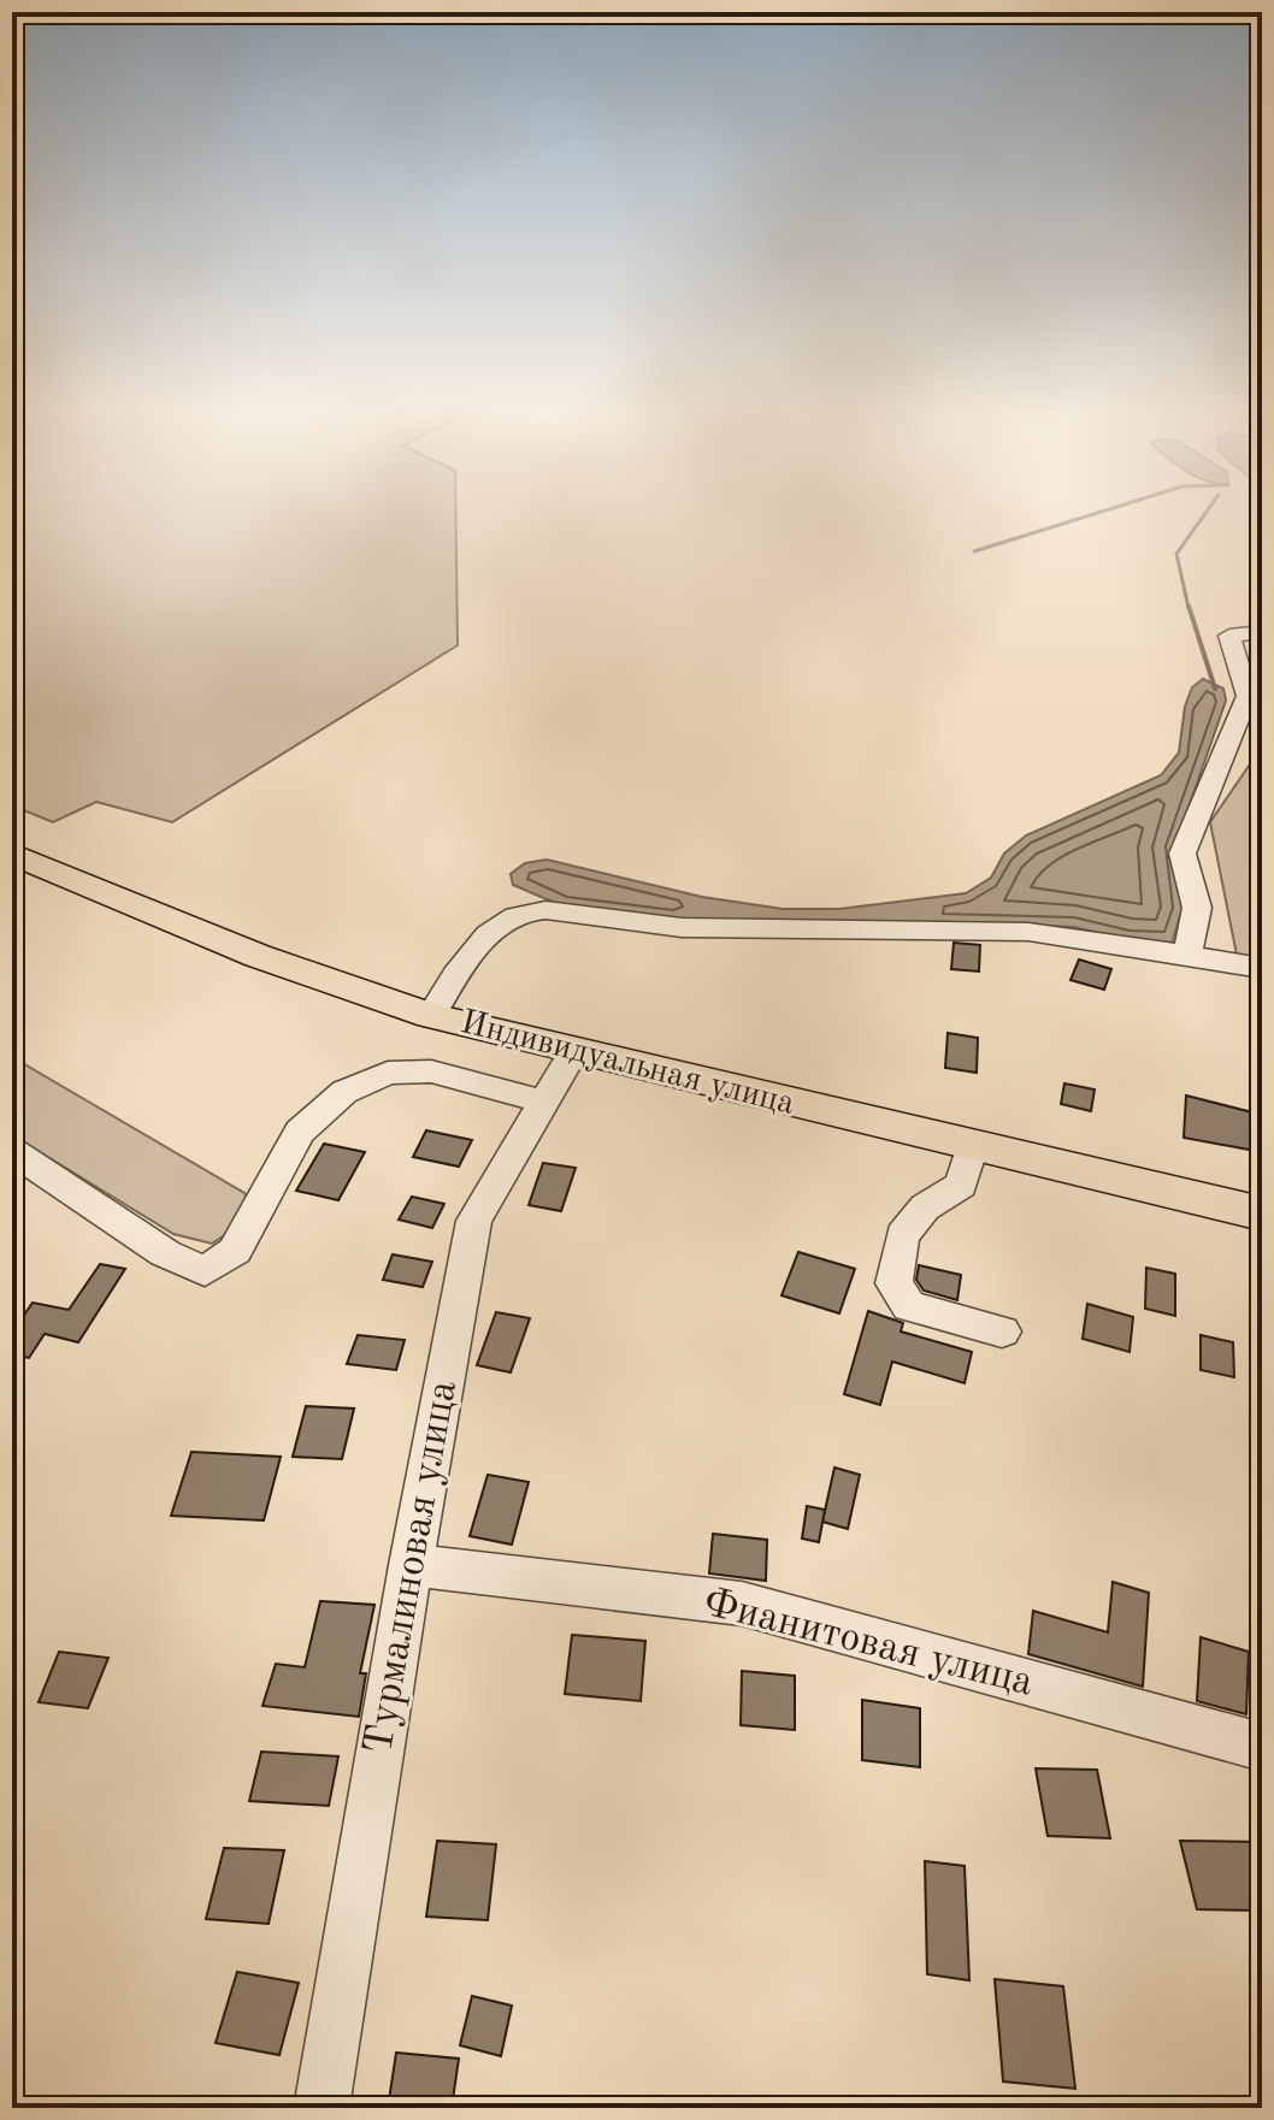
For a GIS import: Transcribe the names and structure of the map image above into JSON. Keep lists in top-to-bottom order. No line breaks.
{"streets":{"main road":["Индивидуальная улица"],"street":["Турмалиновая улица","Фианитовая улица"]},"crossings":[["Индивидуальная улица","Турмалиновая улица"],["Турмалиновая улица","Фианитовая улица"]]}
